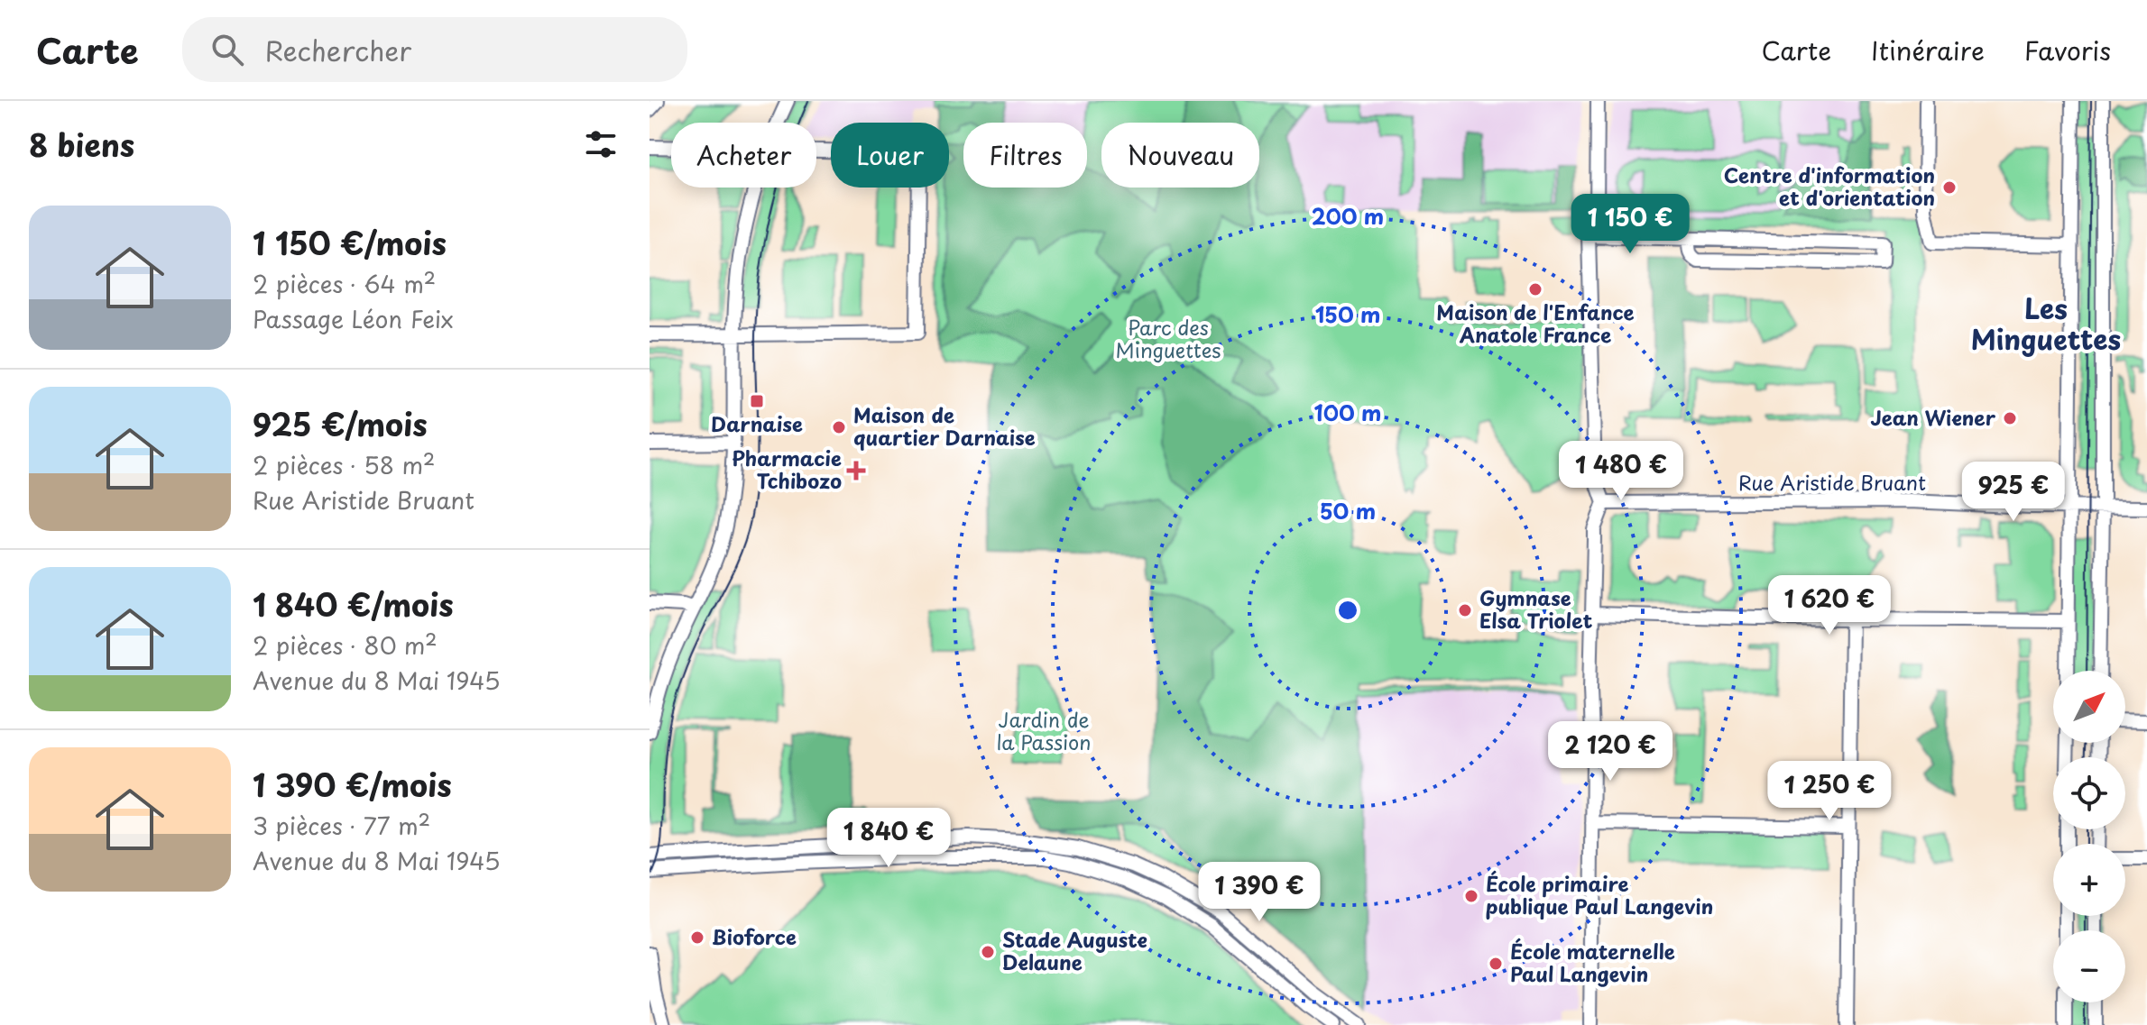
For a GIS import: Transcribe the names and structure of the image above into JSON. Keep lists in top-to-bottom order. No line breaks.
{"streets":{"street":["Rue Aristide Bruant"]},"districts":["Les Minguettes"],"parks":["Parc des Minguettes","Jardin de la Passion"],"places":{"other":["Centre d'information et d'orientation","Maison de l'Enfance Anatole France","Jean Wiener","Maison de quartier Darnaise","Gymnase Elsa Triolet","École primaire publique Paul Langevin","Bioforce","Stade Auguste Delaune","École maternelle Paul Langevin"],"transit":["Darnaise"],"health":["Pharmacie Tchibozo"]},"north":"top right","page":{"header":"Carte","search":"Rechercher","nav":["Carte","Itinéraire","Favoris"],"heading":"8 biens","chip":["Acheter","Louer","Filtres","Nouveau"],"list":[{"name":"1 150 €/mois","note":"2 pièces · 64 m² · Passage Léon Feix"},{"name":"925 €/mois","note":"2 pièces · 58 m² · Rue Aristide Bruant"},{"name":"1 840 €/mois","note":"2 pièces · 80 m² · Avenue du 8 Mai 1945"},{"name":"1 390 €/mois","note":"3 pièces · 77 m² · Avenue du 8 Mai 1945"}],"price":["1 150 €","1 480 €","925 €","1 620 €","2 120 €","1 250 €","1 840 €","1 390 €"],"map_buttons":["+","−"]},"rings":["200 m","150 m","100 m","50 m"]}
